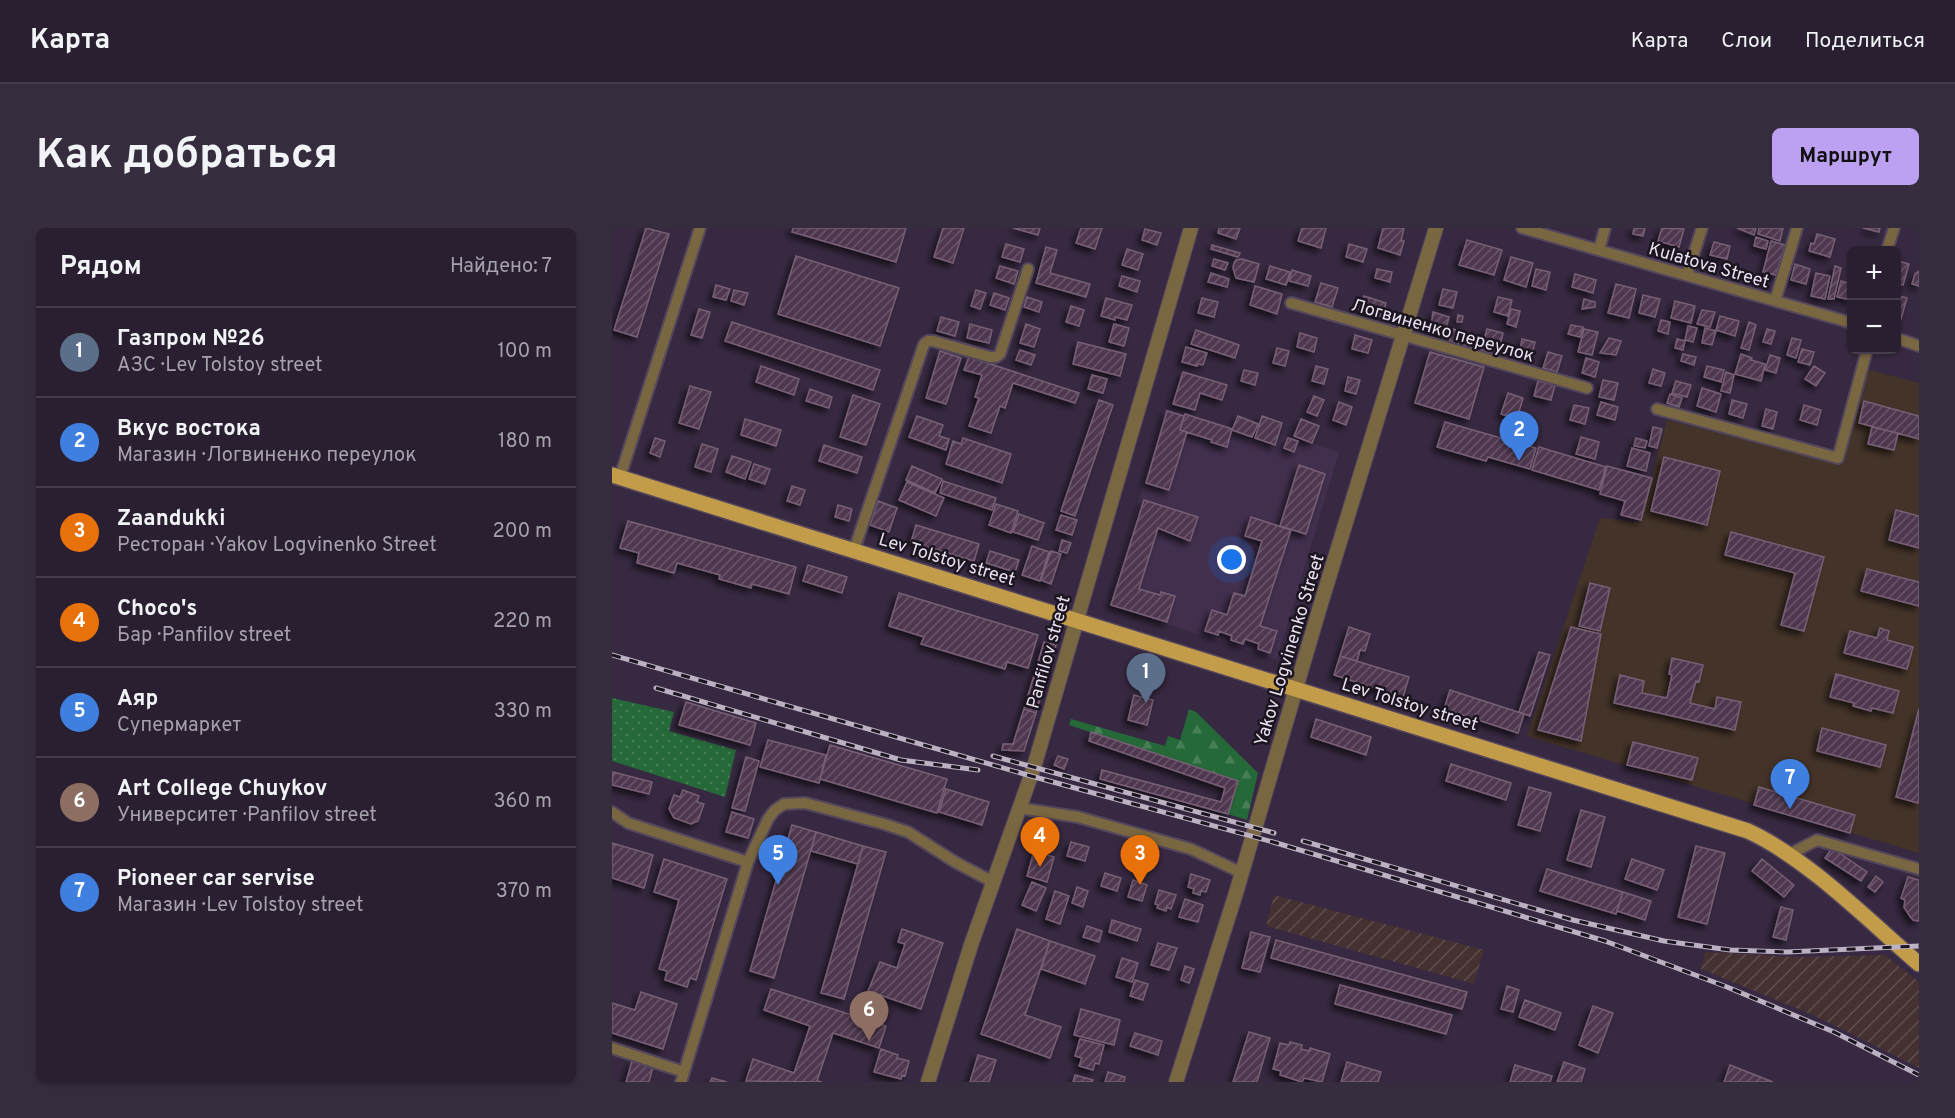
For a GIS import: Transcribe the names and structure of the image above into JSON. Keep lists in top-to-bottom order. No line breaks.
{"streets":{"main road":["Lev Tolstoy street"],"street":["Kulatova Street","Логвиненко переулок","Yakov Logvinenko Street","Panfilov street"]},"crossings":[["Логвиненко переулок","Yakov Logvinenko Street"],["Lev Tolstoy street","Yakov Logvinenko Street"],["Lev Tolstoy street","Panfilov street"]],"page":{"header":"Карта","nav":["Карта","Слои","Поделиться"],"buttons":"Маршрут","title":"Как добраться","heading":["Рядом","Найдено: 7"],"map_buttons":["+","−"],"list":[{"mark":"1","name":"Газпром №26","note":"АЗС · Lev Tolstoy street","value":"100 m"},{"mark":"2","name":"Вкус востока","note":"Магазин · Логвиненко переулок","value":"180 m"},{"mark":"3","name":"Zaandukki","note":"Ресторан · Yakov Logvinenko Street","value":"200 m"},{"mark":"4","name":"Choco's","note":"Бар · Panfilov street","value":"220 m"},{"mark":"5","name":"Аяр","note":"Супермаркет","value":"330 m"},{"mark":"6","name":"Art College Chuykov","note":"Университет · Panfilov street","value":"360 m"},{"mark":"7","name":"Pioneer car servise","note":"Магазин · Lev Tolstoy street","value":"370 m"}],"pins":["2","1","7","4","3","5","6"]}}
